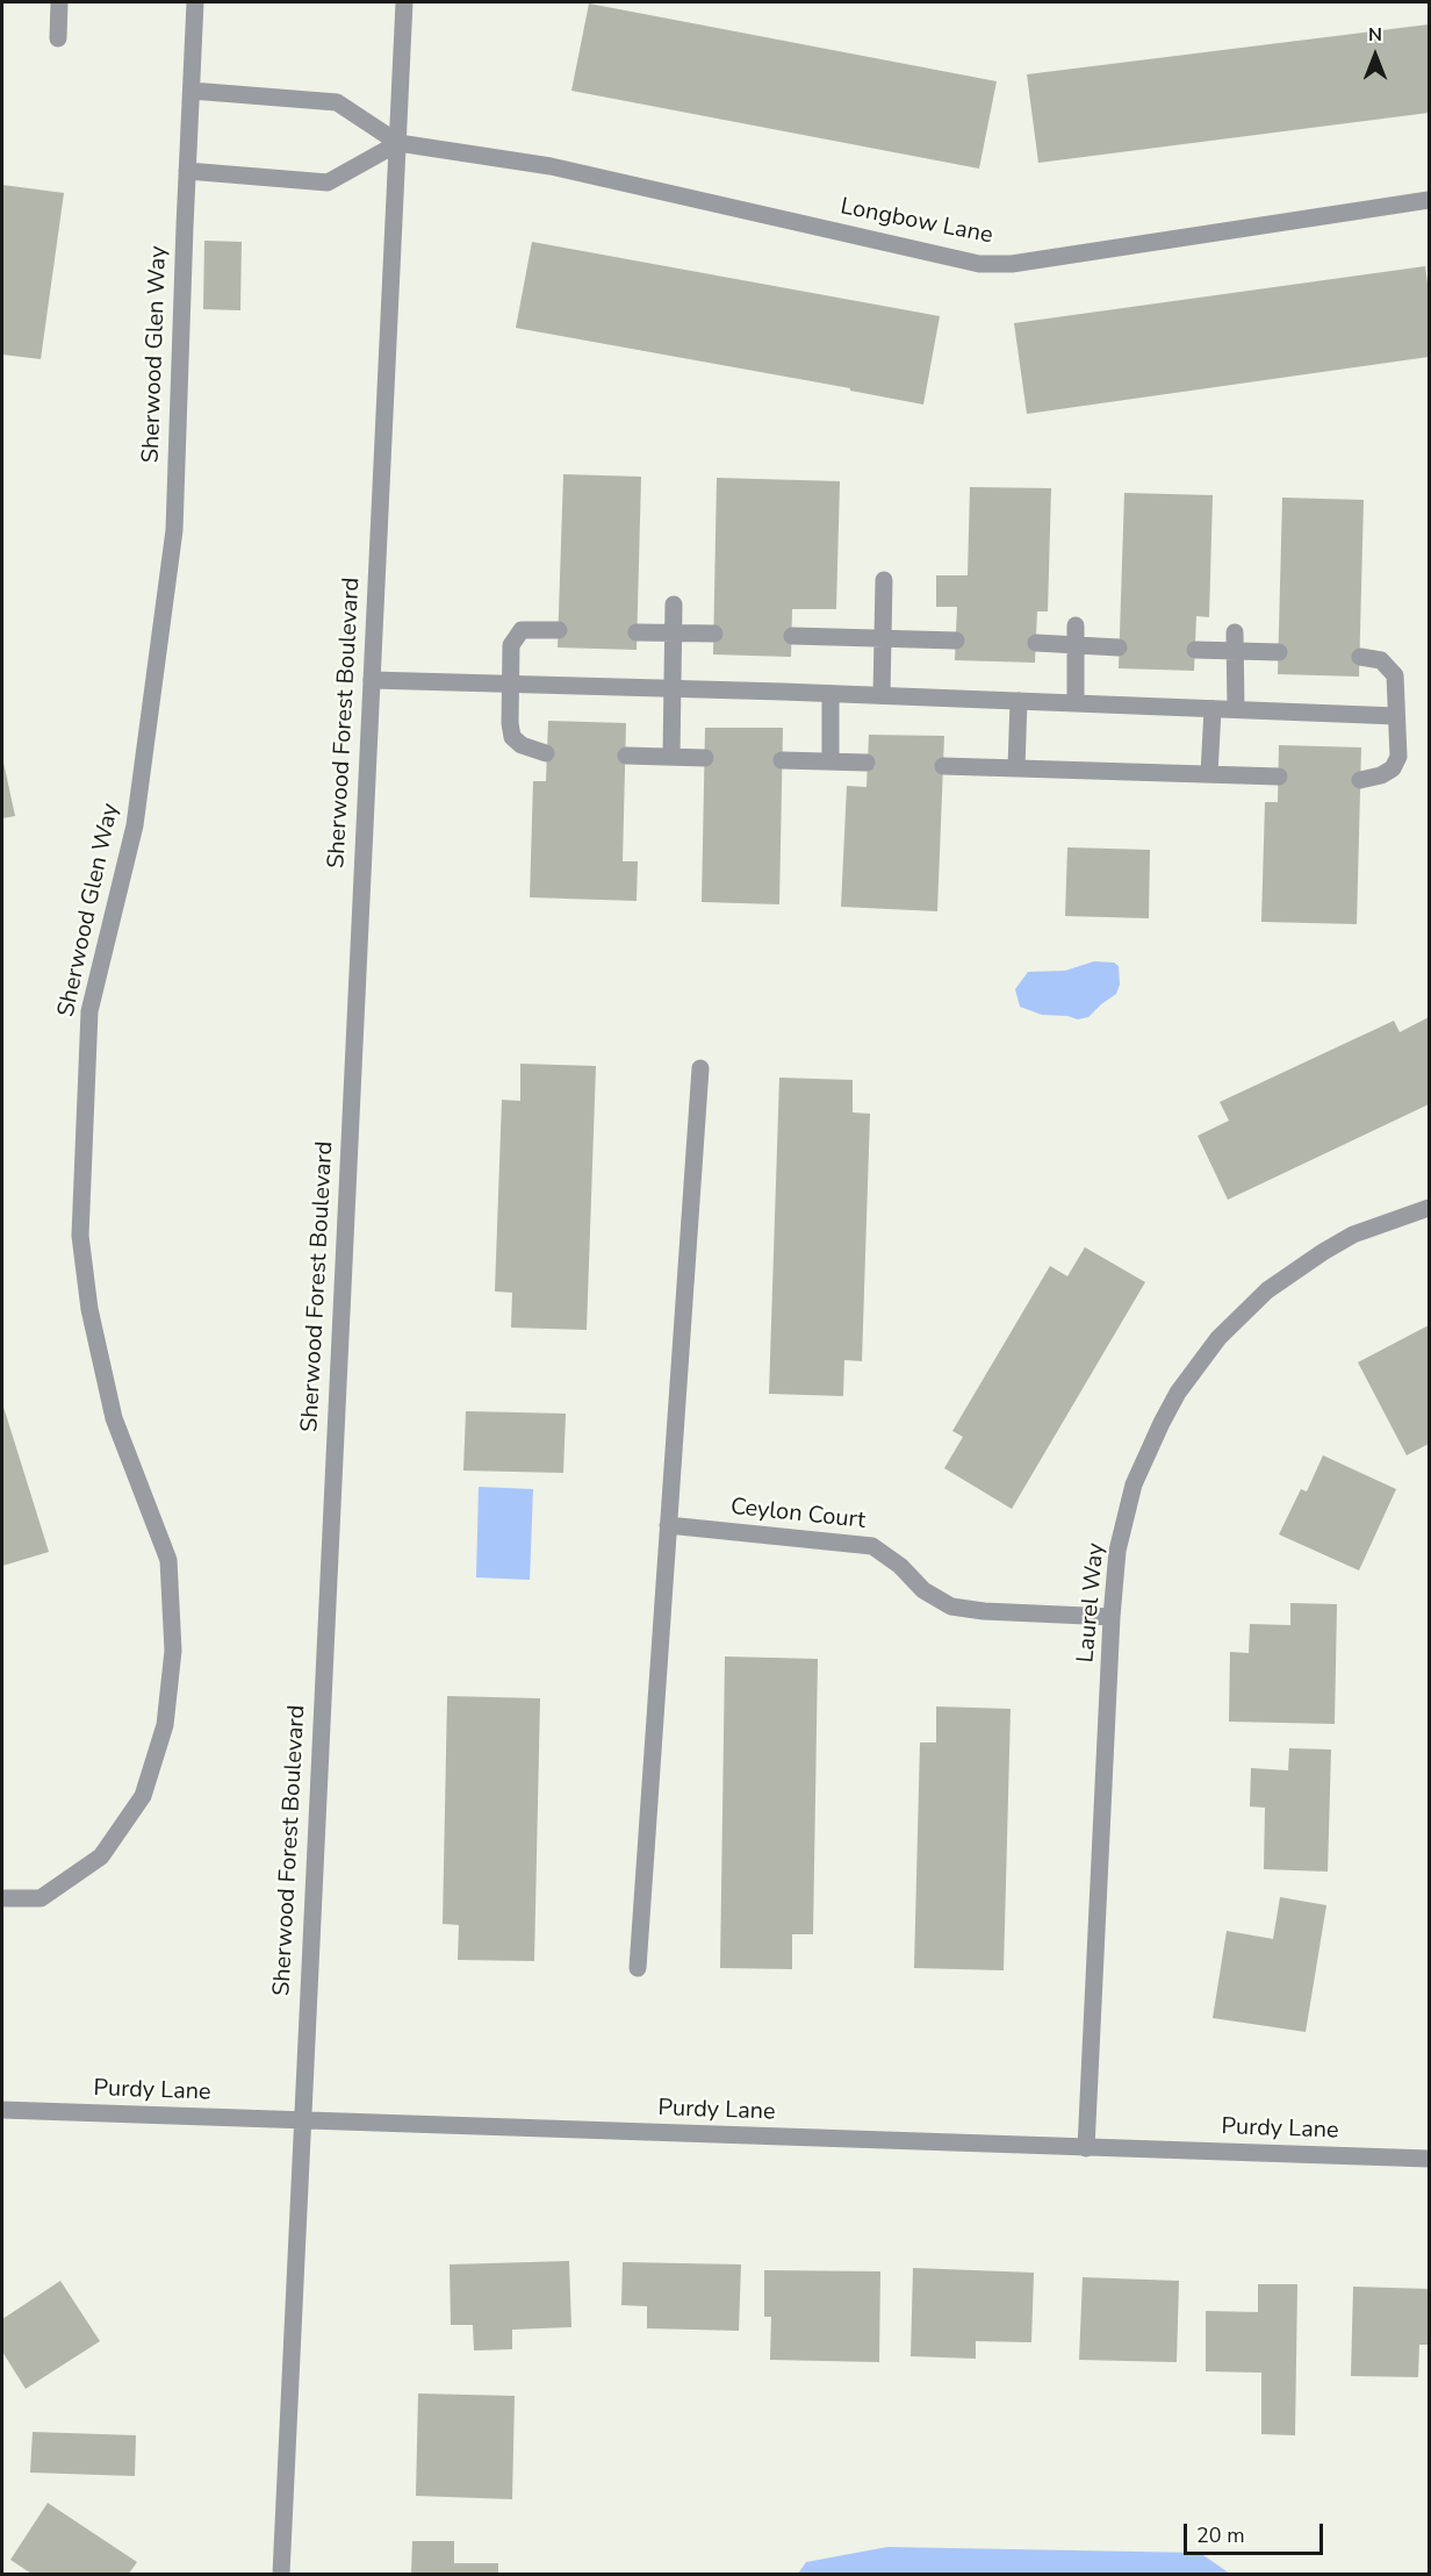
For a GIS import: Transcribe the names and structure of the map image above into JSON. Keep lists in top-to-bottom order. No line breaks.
{"streets":{"street":["Longbow Lane","Sherwood Glen Way","Sherwood Forest Boulevard","Ceylon Court","Laurel Way","Purdy Lane"]},"crossings":[["Longbow Lane","Sherwood Forest Boulevard"],["Sherwood Forest Boulevard","Purdy Lane"],["Ceylon Court","Laurel Way"],["Laurel Way","Purdy Lane"]],"scale_bar":"20 m","north":"top"}
